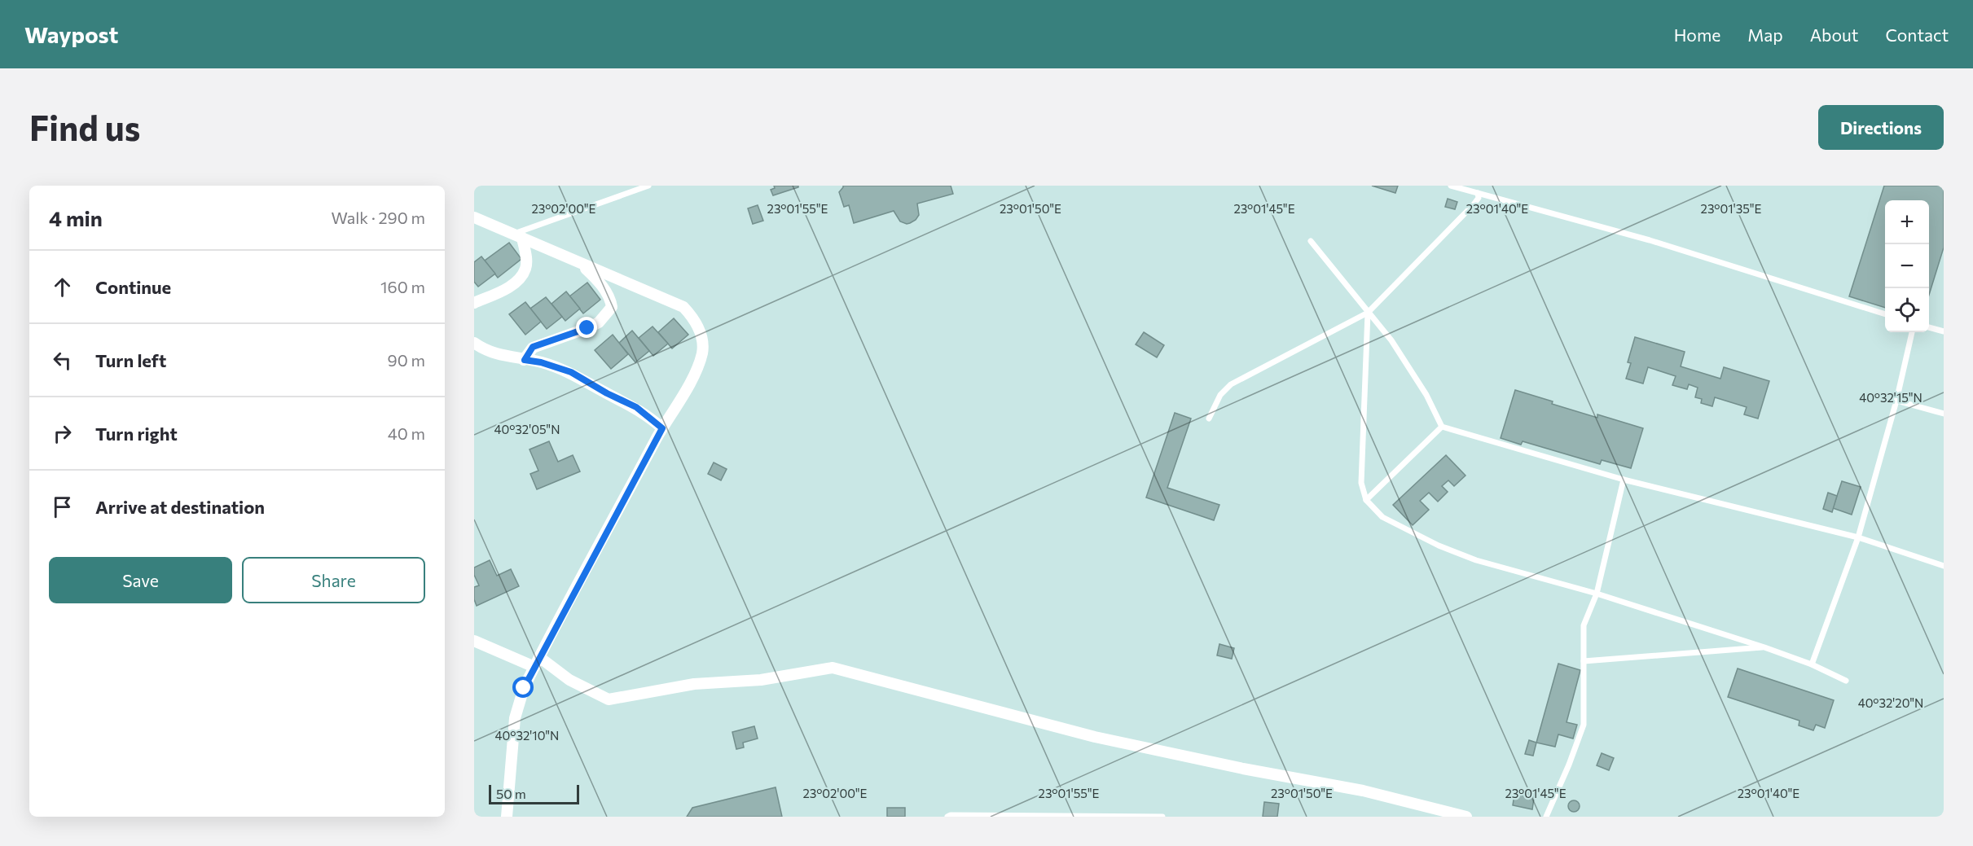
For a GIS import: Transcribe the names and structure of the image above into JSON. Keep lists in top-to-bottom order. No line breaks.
{"scale_bar":"50 m","page":{"header":"Waypost","nav":["Home","Map","About","Contact"],"buttons":["Directions",["Save","Share"]],"title":"Find us","heading":["4 min","Walk · 290 m"],"map_buttons":["+","−"],"list":[["Continue","160 m"],["Turn left","90 m"],["Turn right","40 m"],"Arrive at destination"],"scale":"50 m"},"coordinates":["23°02'00\"E","23°01'50\"E","23°01'45\"E","23°01'40\"E","23°01'35\"E","23°01'55\"E","40°32'15\"N","40°32'05\"N","40°32'20\"N","40°32'10\"N"]}
